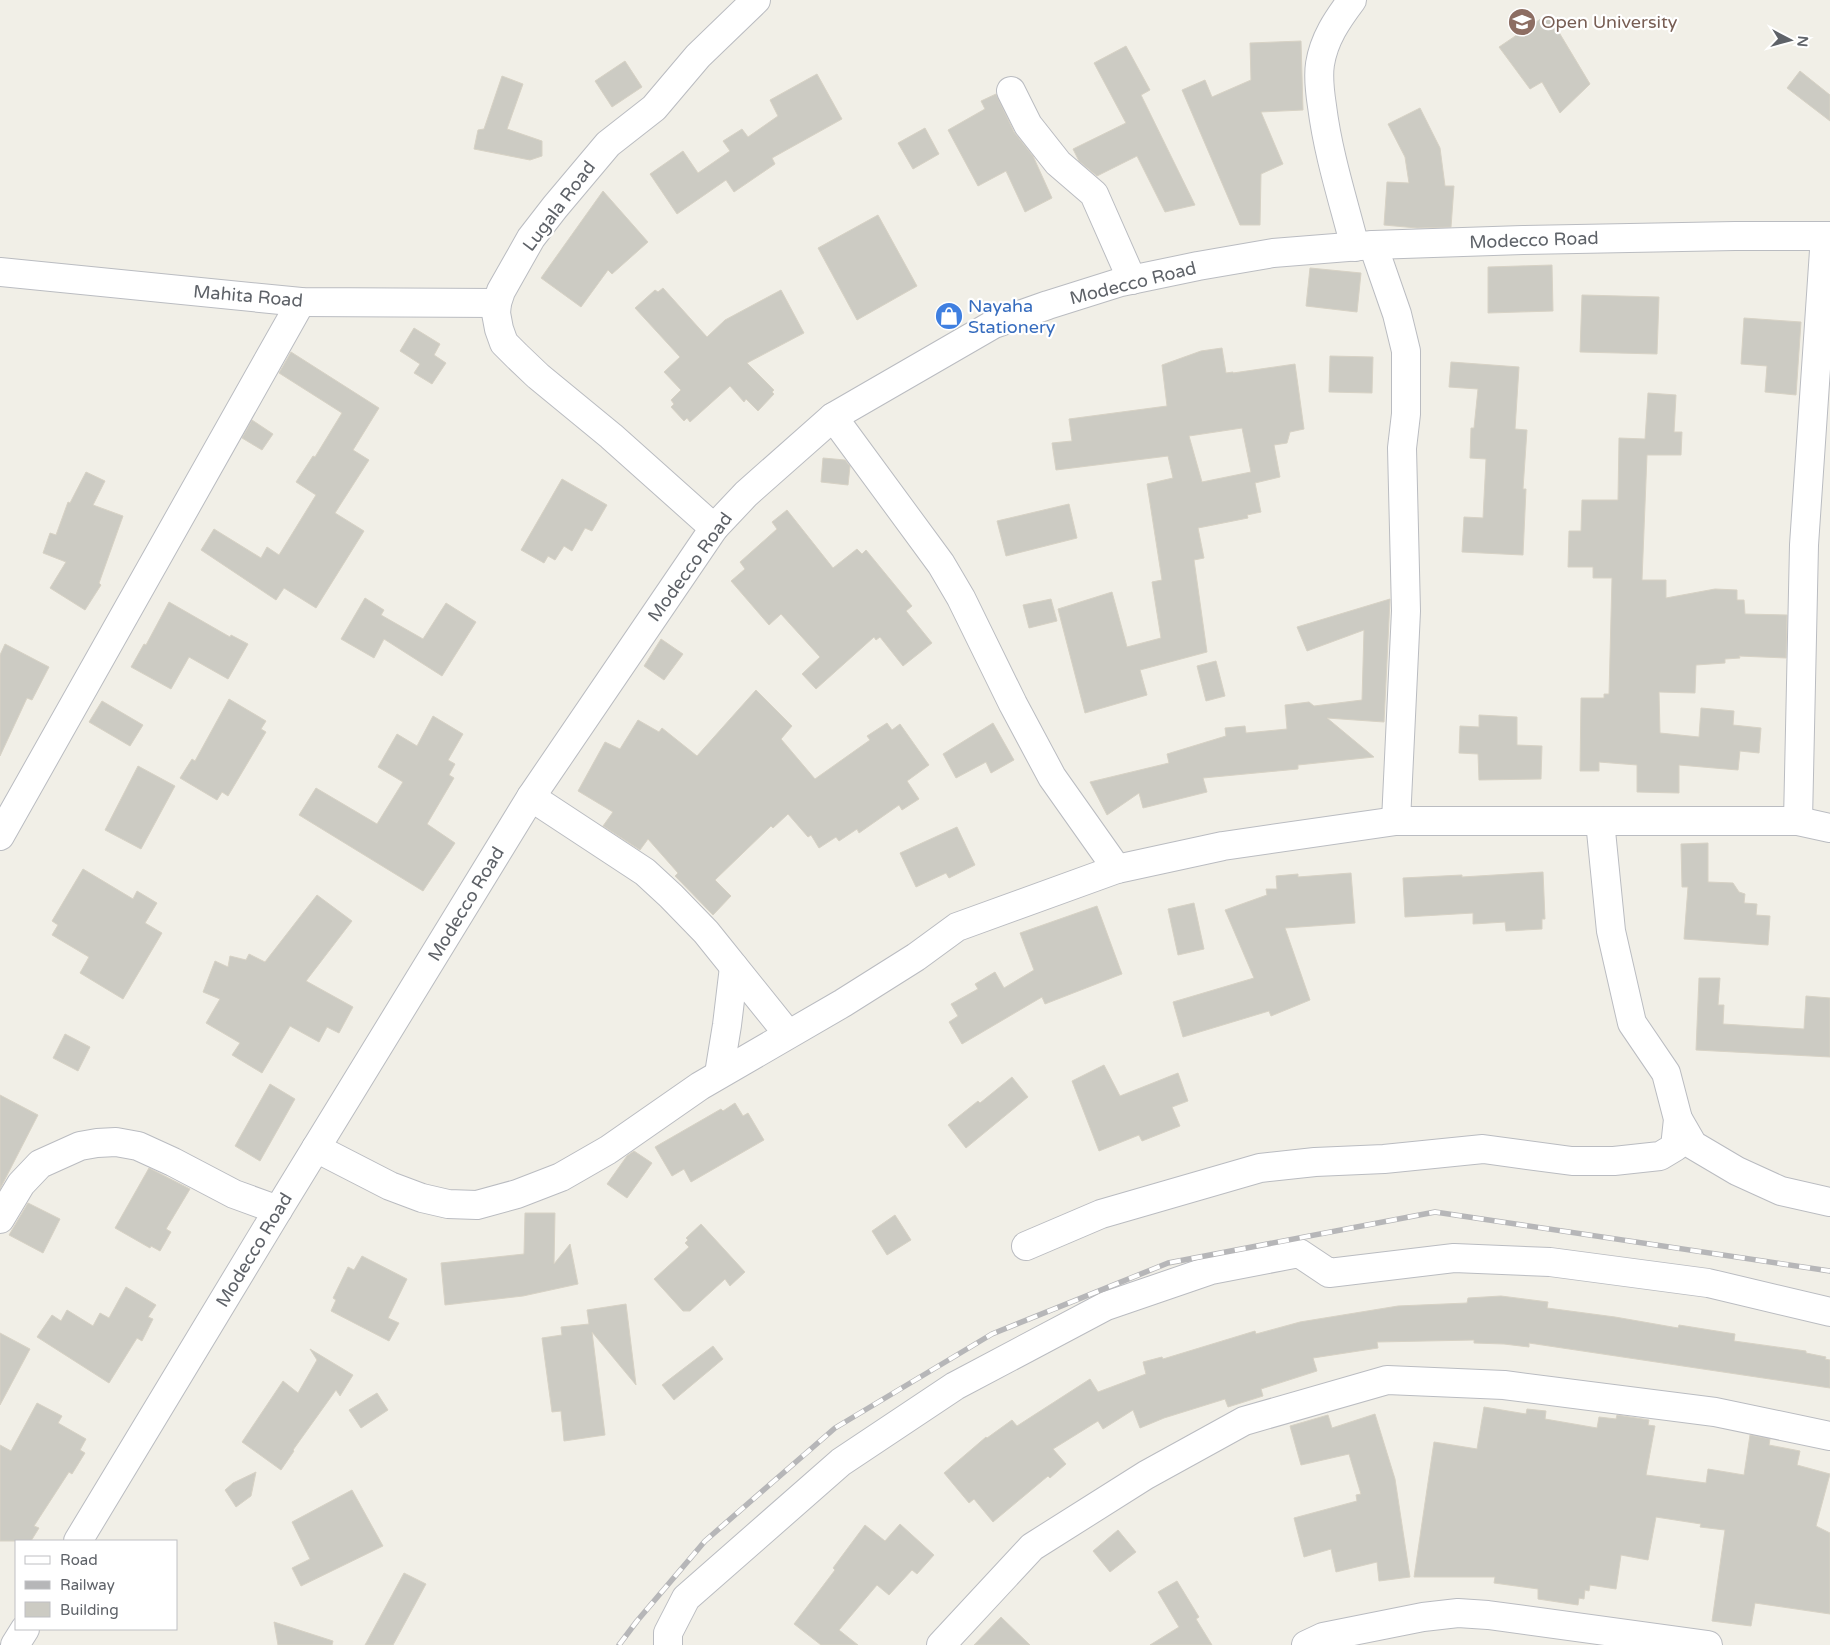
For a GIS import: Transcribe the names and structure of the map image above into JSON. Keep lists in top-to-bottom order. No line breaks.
{"streets":{"street":["Lugala Road","Modecco Road","Mahita Road"]},"crossings":[["Lugala Road","Modecco Road"],["Lugala Road","Mahita Road"]],"places":{"school or university":["Open University"],"shop":["Nayaha Stationery"]},"legend":["Road","Railway","Building"],"north":"right"}
